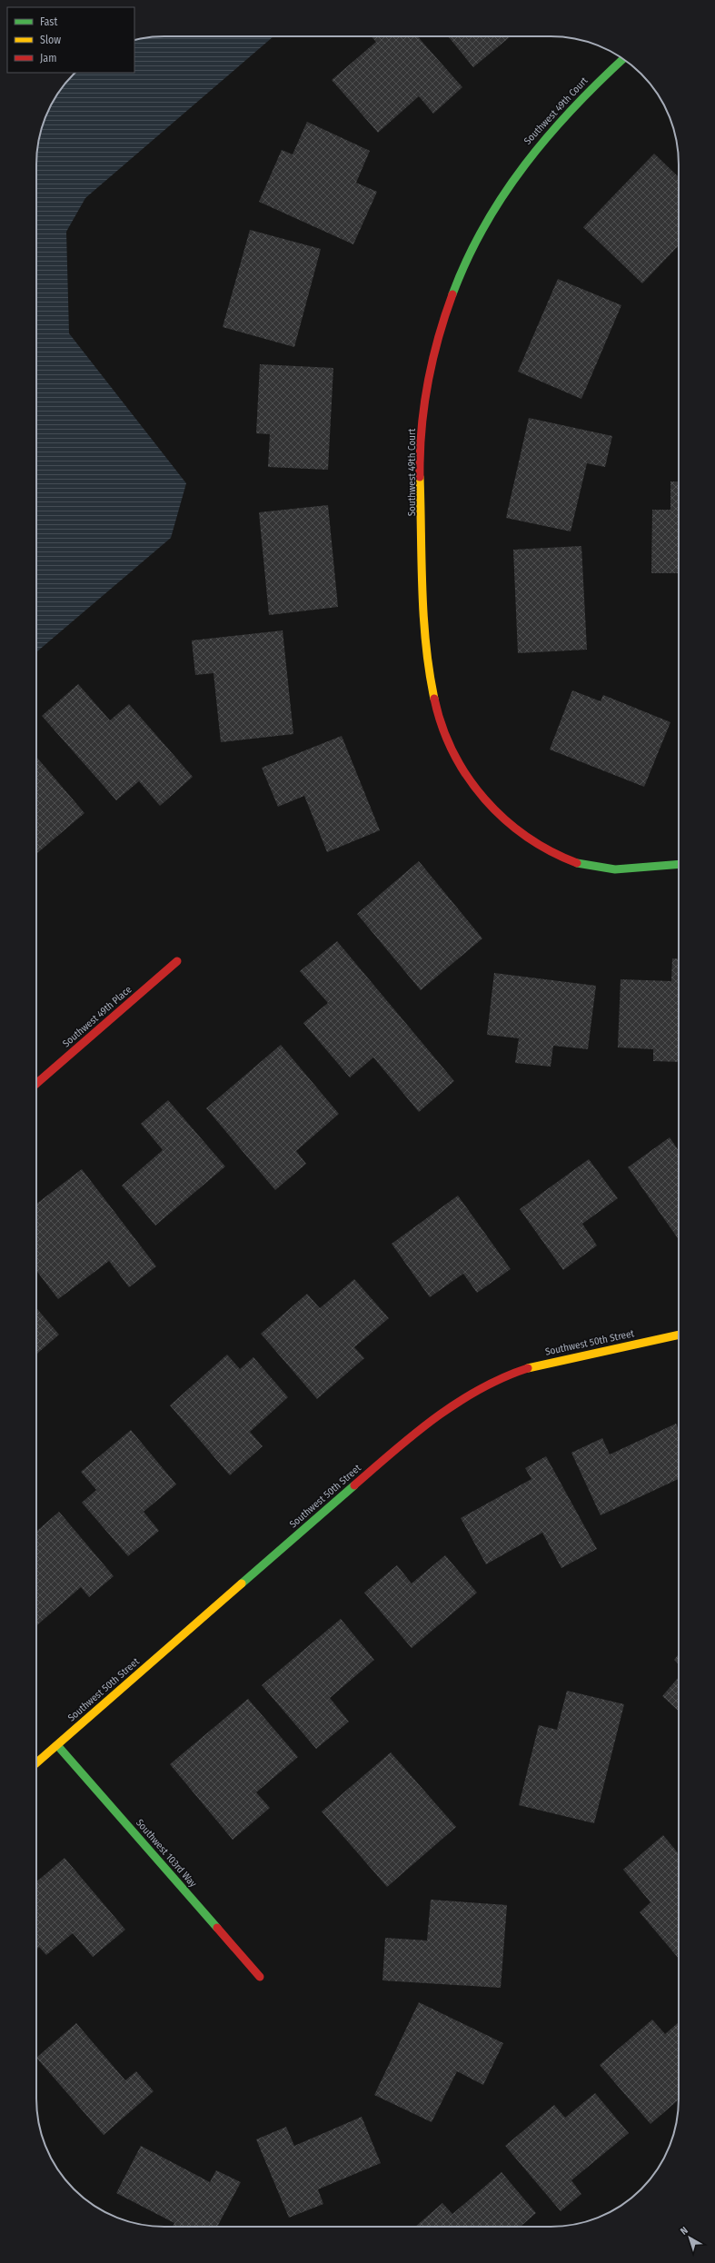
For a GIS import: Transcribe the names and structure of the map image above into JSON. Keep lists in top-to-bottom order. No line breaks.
{"streets":{"street":["Southwest 49th Court","Southwest 49th Place","Southwest 50th Street","Southwest 103rd Way"]},"crossings":[["Southwest 50th Street","Southwest 103rd Way"]],"legend":["Fast","Slow","Jam"],"north":"top left"}
